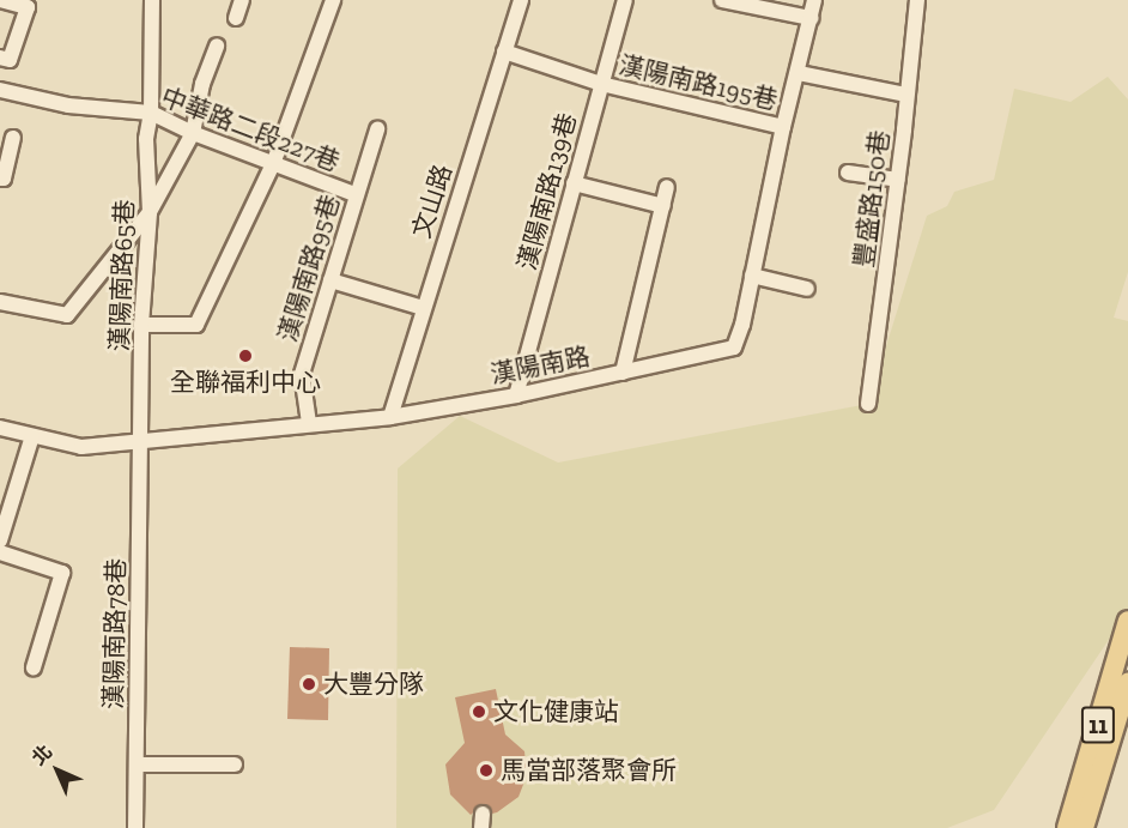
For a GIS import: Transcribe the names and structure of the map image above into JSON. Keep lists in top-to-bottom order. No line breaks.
{"streets":{"main road":["11"],"street":["漢陽南路195巷","中華路二段227巷","漢陽南路139巷","豐盛路150巷","文山路","漢陽南路95巷","漢陽南路65巷","漢陽南路","漢陽南路78巷"]},"crossings":[["漢陽南路195巷","漢陽南路139巷"],["漢陽南路195巷","文山路"],["漢陽南路195巷","漢陽南路"],["中華路二段227巷","漢陽南路95巷"],["中華路二段227巷","漢陽南路65巷"],["漢陽南路139巷","漢陽南路"],["文山路","漢陽南路"],["漢陽南路95巷","漢陽南路"],["漢陽南路65巷","漢陽南路"],["漢陽南路65巷","漢陽南路78巷"],["漢陽南路","漢陽南路78巷"]],"places":["全聯福利中心","大豐分隊","文化健康站","馬當部落聚會所"],"north":"top left"}
